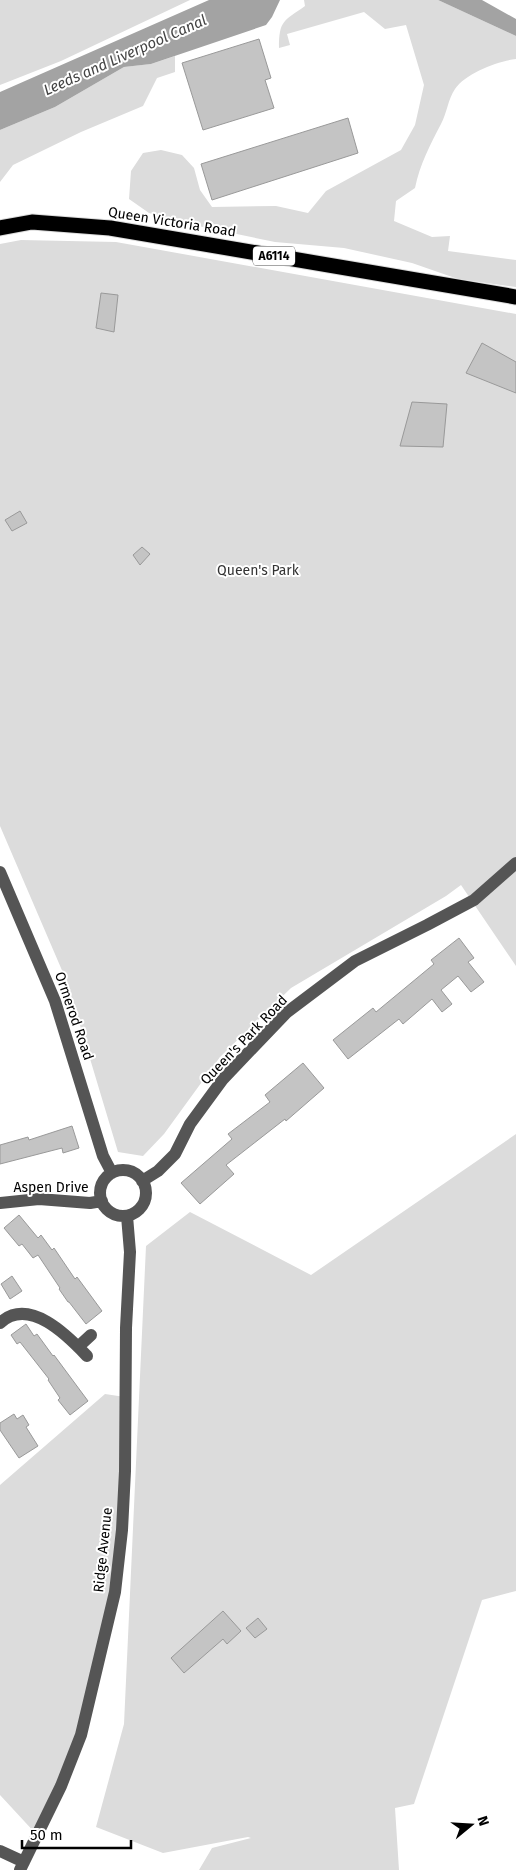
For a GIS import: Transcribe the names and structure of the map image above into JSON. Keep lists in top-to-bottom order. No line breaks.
{"streets":{"highway":["Queen Victoria Road","A6114"],"street":["Ormerod Road","Queen's Park Road","Aspen Drive","Ridge Avenue"]},"crossings":[["Ormerod Road","Queen's Park Road"],["Ormerod Road","Aspen Drive"],["Ormerod Road","Ridge Avenue"],["Queen's Park Road","Aspen Drive"],["Queen's Park Road","Ridge Avenue"],["Aspen Drive","Ridge Avenue"]],"water":["Leeds and Liverpool Canal"],"parks":["Queen's Park"],"scale_bar":"50 m","north":"right"}
